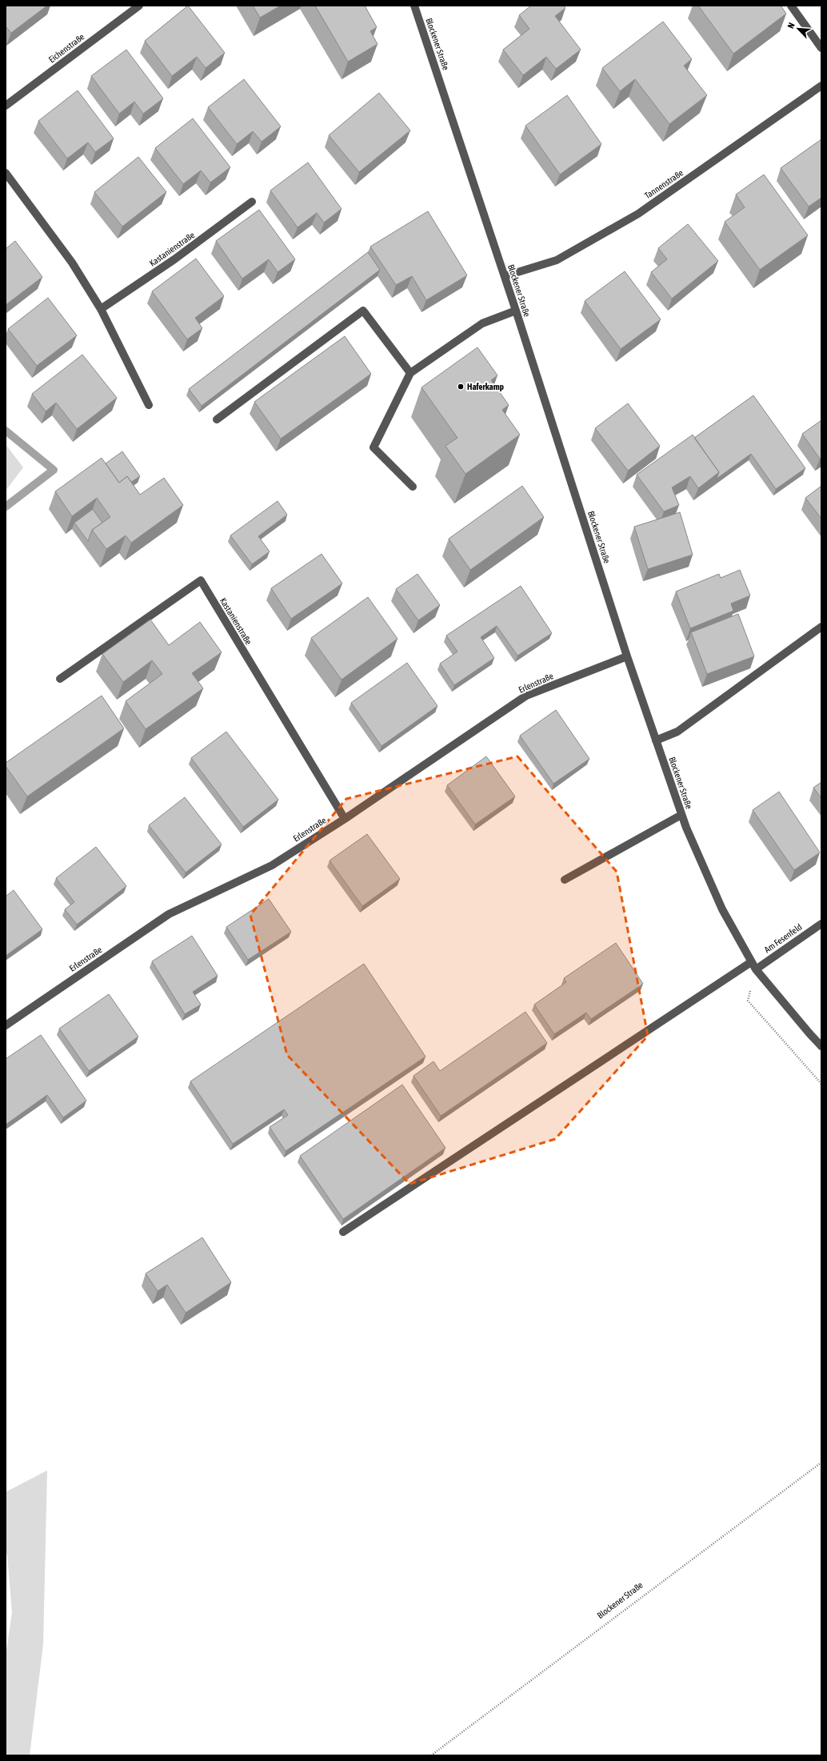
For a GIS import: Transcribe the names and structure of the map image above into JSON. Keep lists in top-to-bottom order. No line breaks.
{"streets":{"street":["Blockener Straße","Eichenstraße","Tannenstraße","Kastanienstraße","Erlenstraße","Am Fesenfeld"]},"crossings":[["Blockener Straße","Tannenstraße"],["Blockener Straße","Erlenstraße"],["Blockener Straße","Am Fesenfeld"],["Kastanienstraße","Erlenstraße"]],"places":["Haferkamp"],"north":"top left"}
